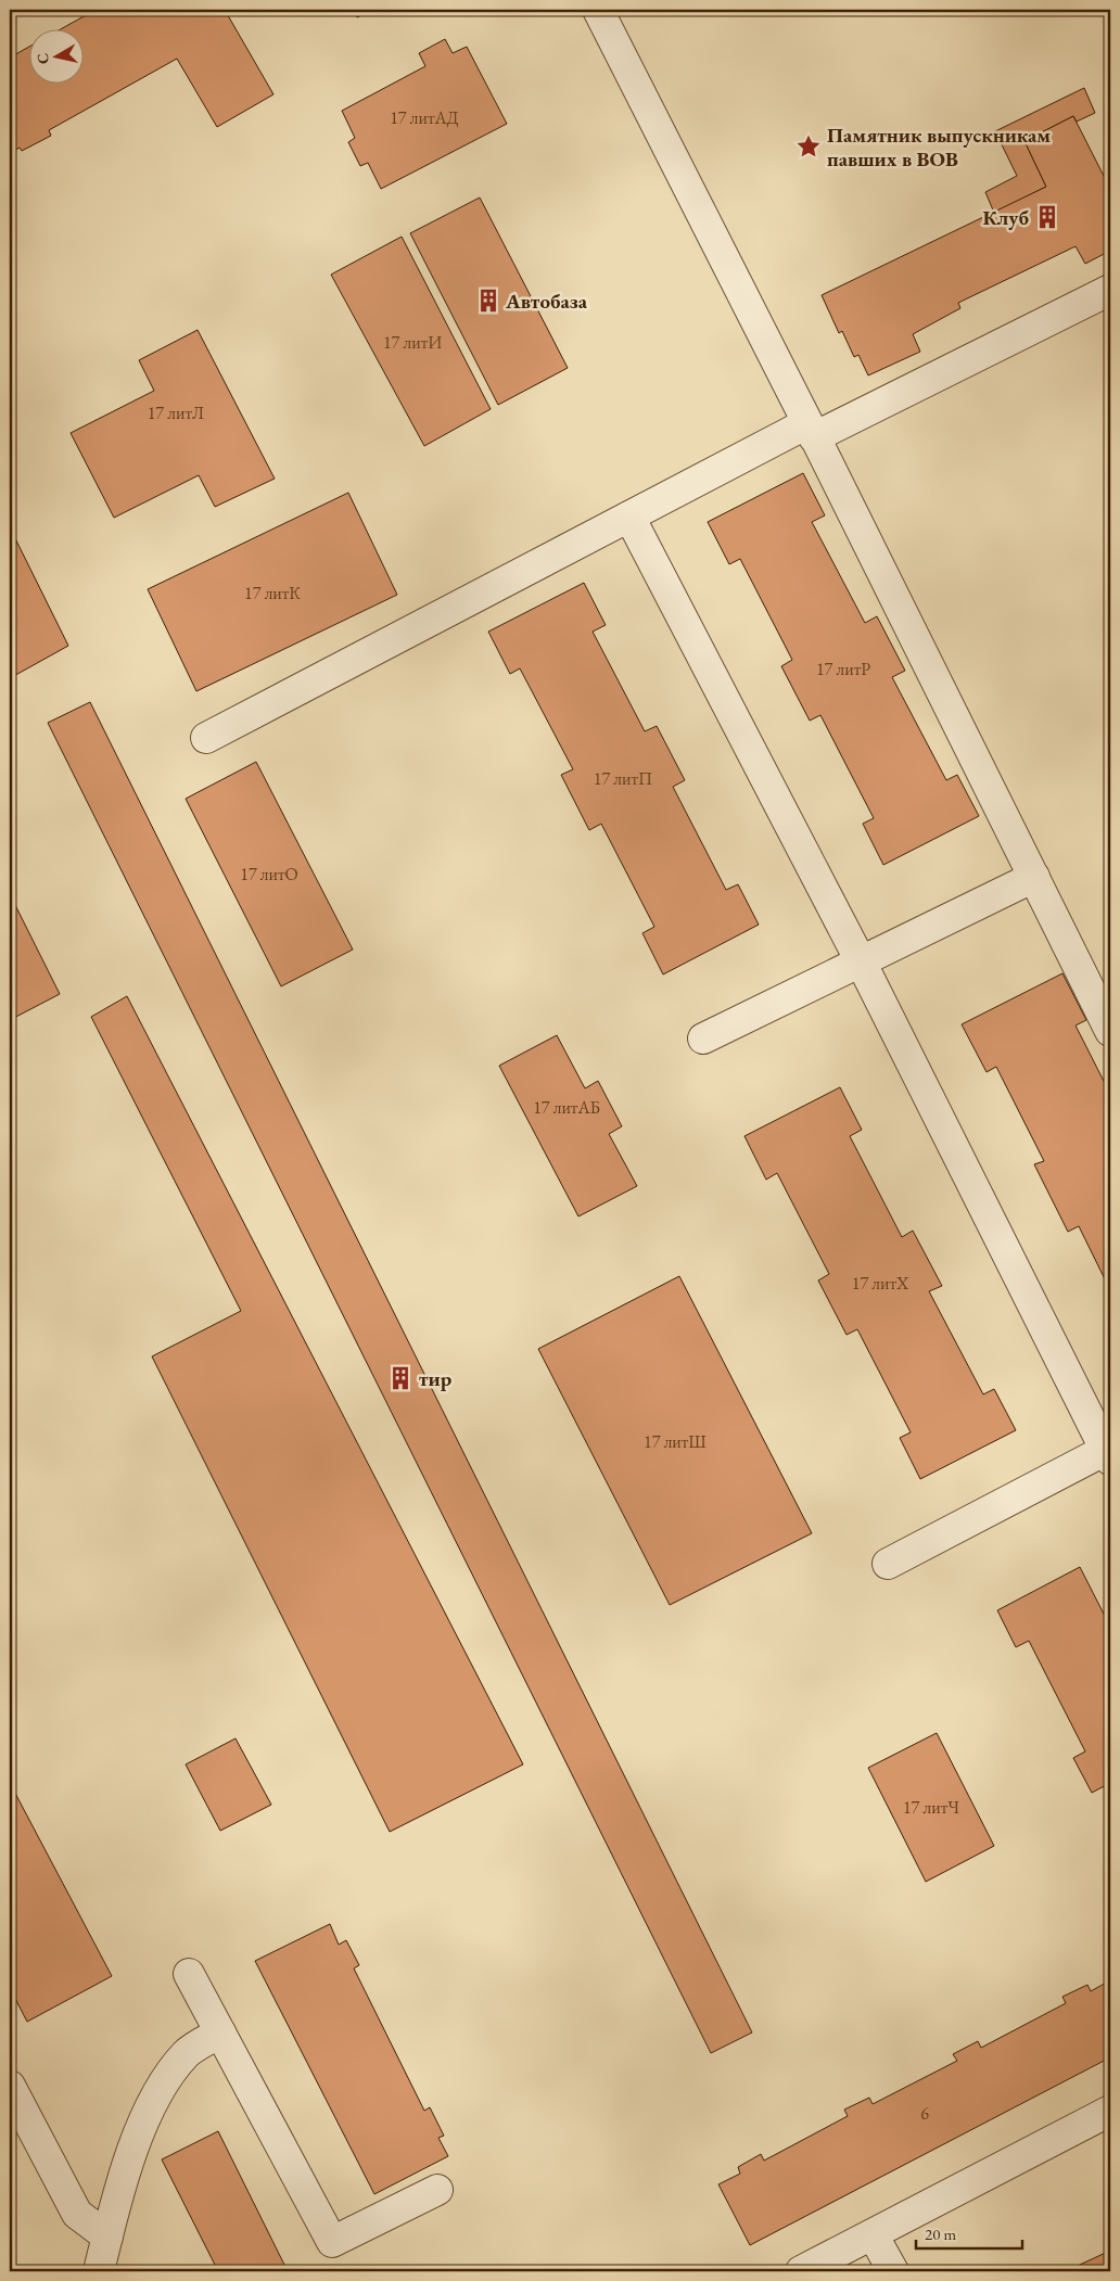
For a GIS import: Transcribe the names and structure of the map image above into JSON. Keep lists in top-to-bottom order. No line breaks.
{"places":{"place":["Памятник выпускникам павших в ВОВ"],"building":["Клуб","Автобаза","тир"]},"house_numbers":["17 литАД","17 литИ","17 литЛ","17 литК","17 литР","17 литП","17 литО","17 литАБ","17 литХ","17 литШ","17 литЧ","6"],"scale_bar":"20 m","north":"left"}
